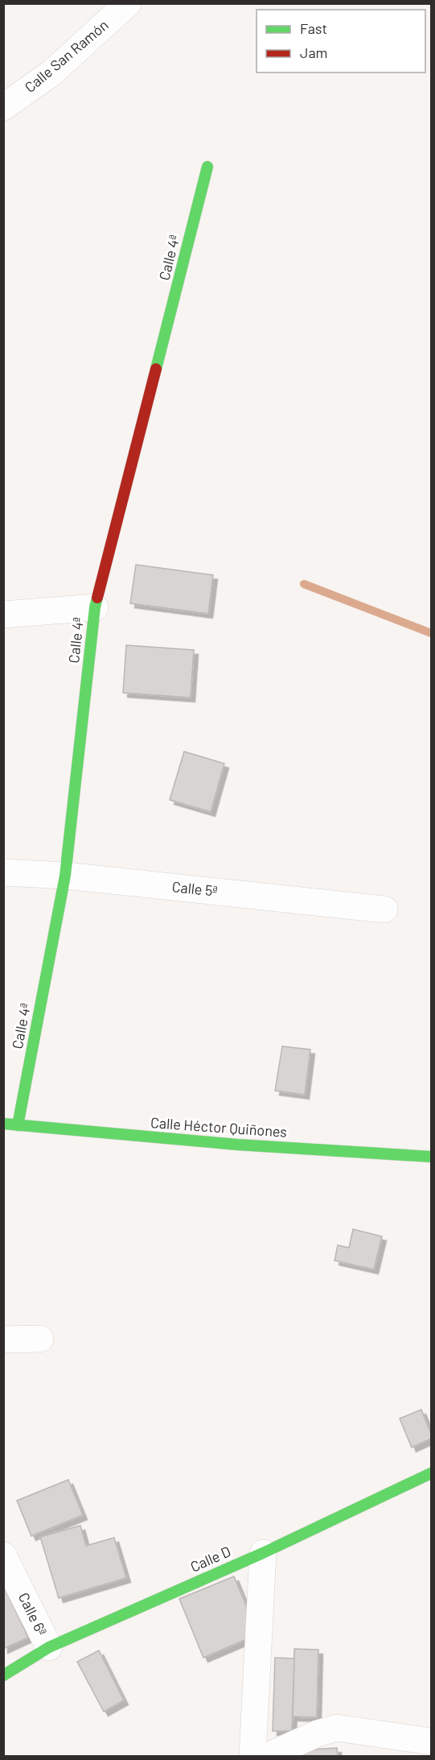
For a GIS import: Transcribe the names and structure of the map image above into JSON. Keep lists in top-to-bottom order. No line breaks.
{"streets":{"street":["Calle San Ramón","Calle 4ª","Calle 5ª","Calle Héctor Quiñones","Calle D","Calle 6ª"]},"crossings":[["Calle 4ª","Calle 5ª"],["Calle 4ª","Calle Héctor Quiñones"],["Calle D","Calle 6ª"]],"legend":["Fast","Jam"]}
